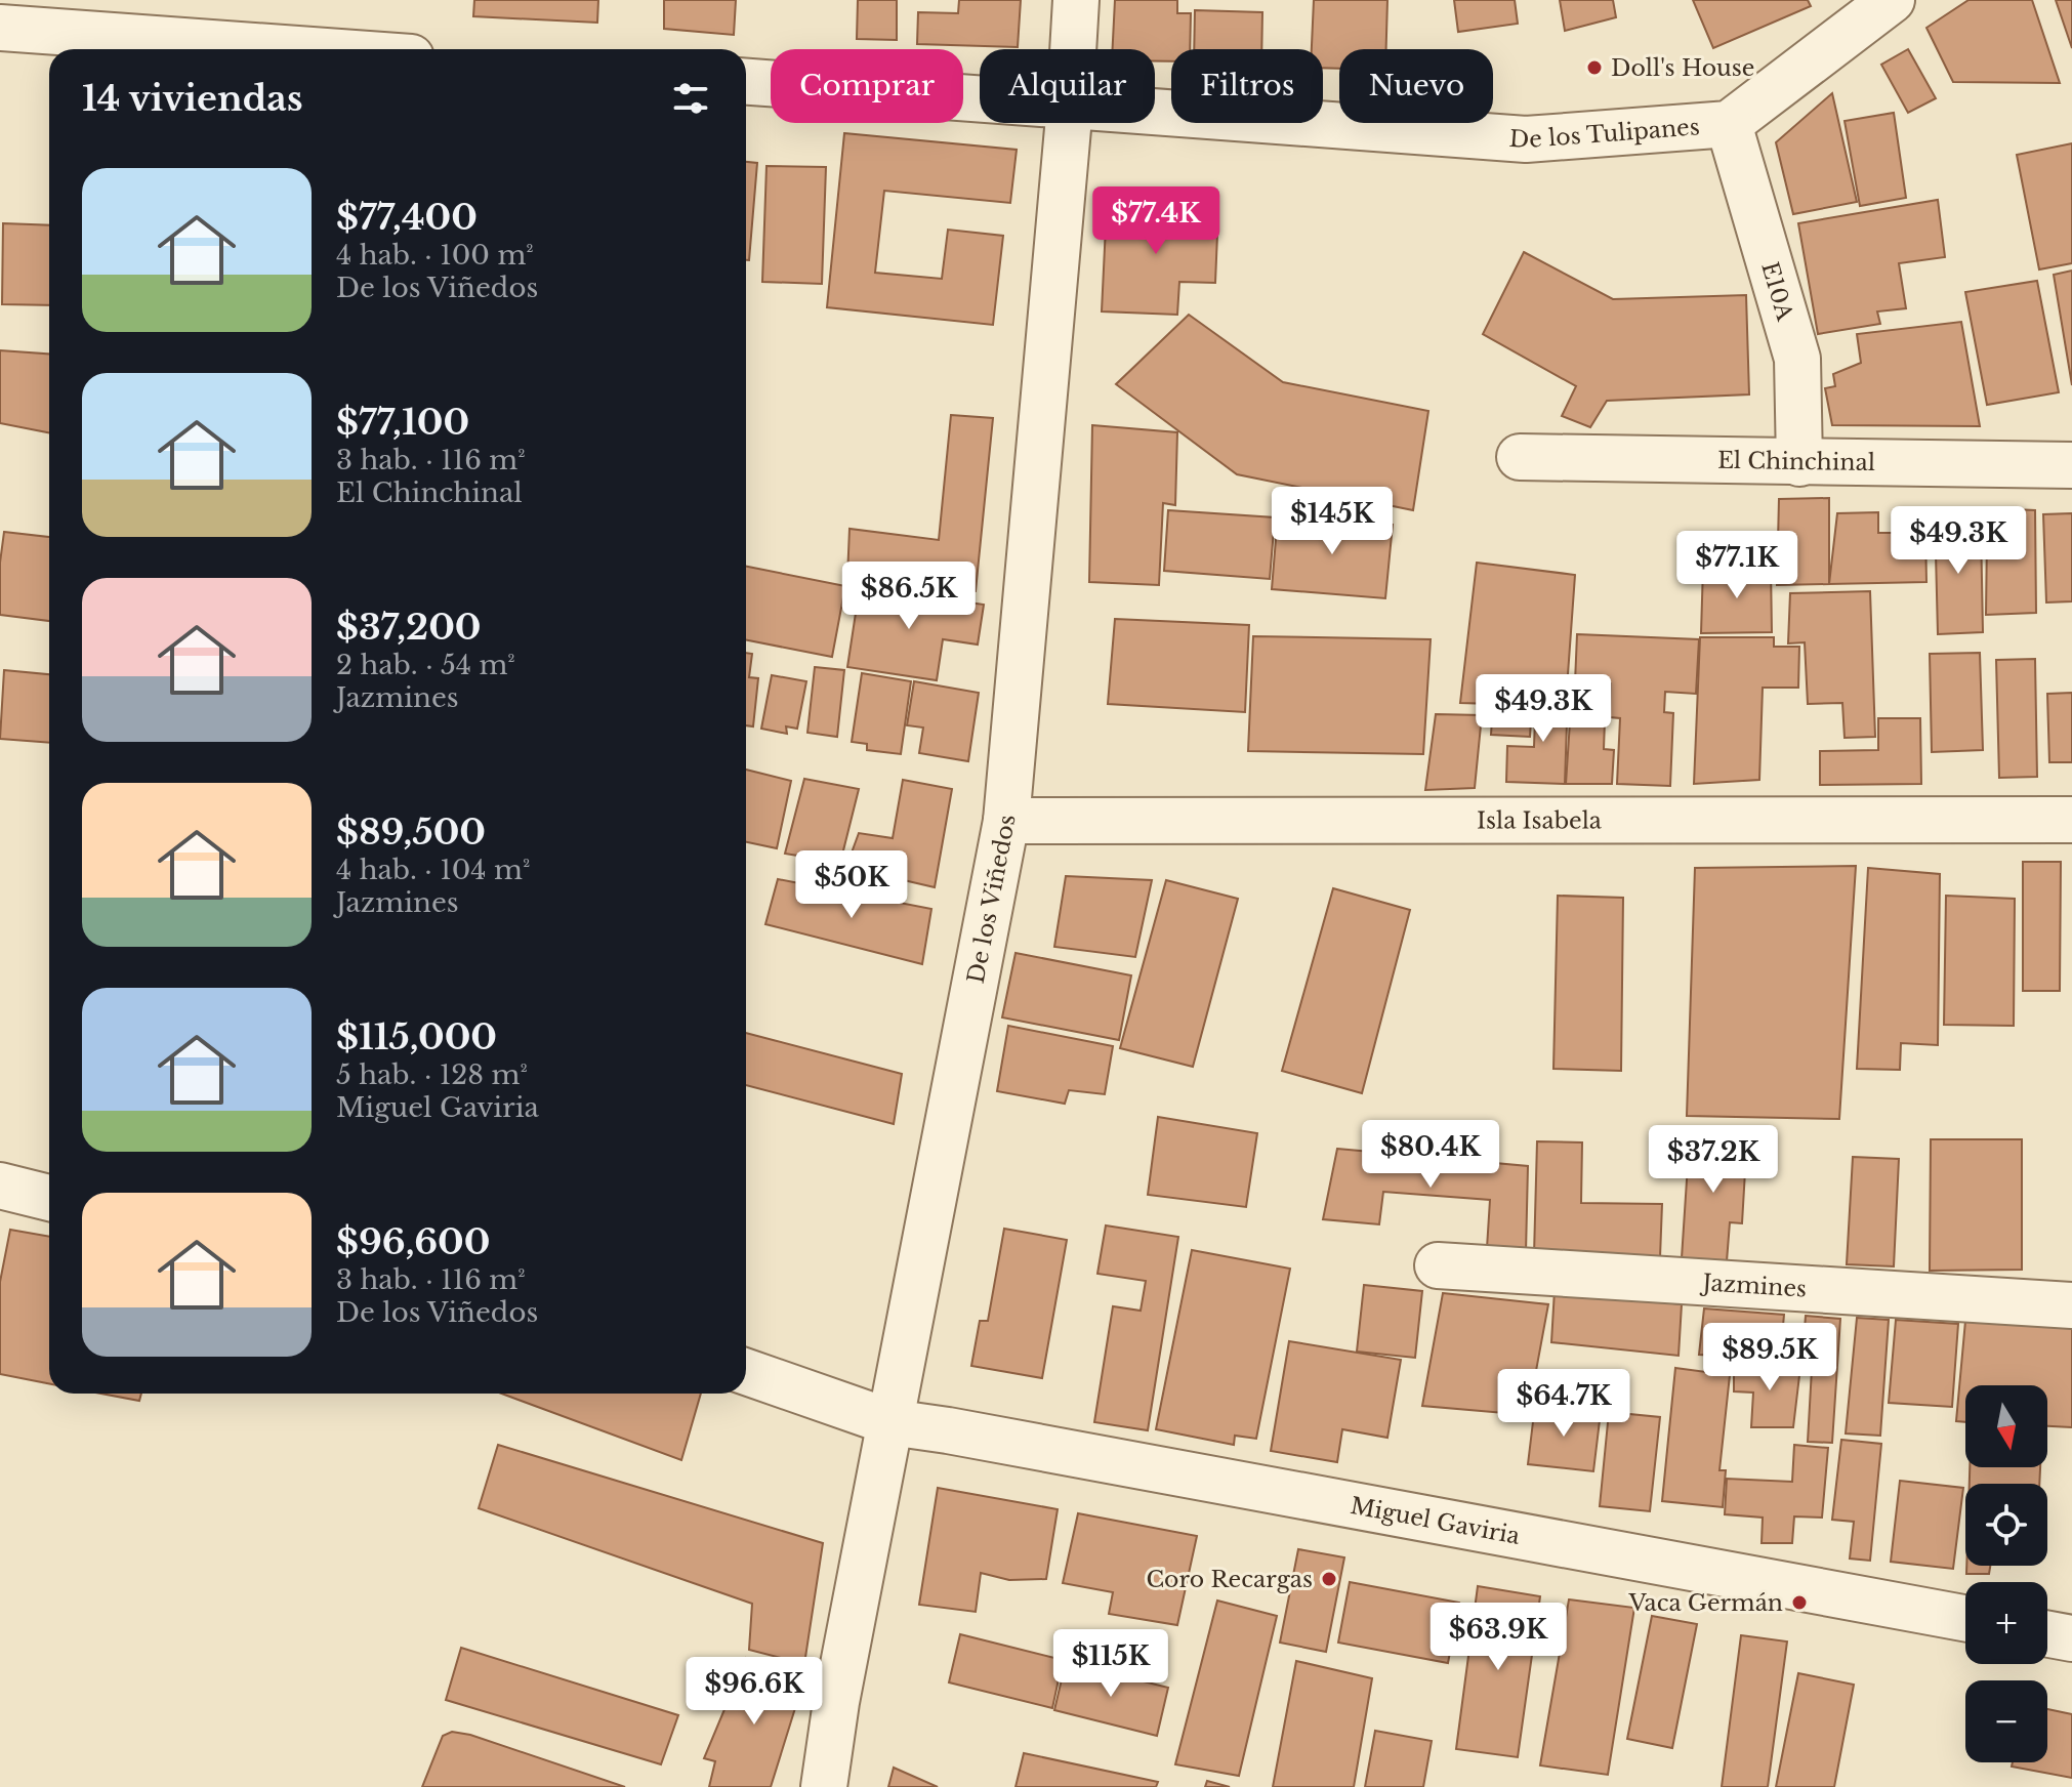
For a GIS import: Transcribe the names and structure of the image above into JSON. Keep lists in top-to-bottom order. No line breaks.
{"streets":{"street":["De los Tulipanes","E10A","El Chinchinal","Isla Isabela","De los Viñedos","Jazmines","Miguel Gaviria"]},"crossings":[["De los Tulipanes","E10A"],["E10A","El Chinchinal"],["Isla Isabela","De los Viñedos"],["De los Viñedos","Miguel Gaviria"]],"places":["Doll's House","Coro Recargas","Vaca Germán"],"north":"bottom","page":{"chip":["Comprar","Alquilar","Filtros","Nuevo"],"heading":"14 viviendas","list":[{"name":"$77,400","note":"4 hab. · 100 m² · De los Viñedos"},{"name":"$77,100","note":"3 hab. · 116 m² · El Chinchinal"},{"name":"$37,200","note":"2 hab. · 54 m² · Jazmines"},{"name":"$89,500","note":"4 hab. · 104 m² · Jazmines"},{"name":"$115,000","note":"5 hab. · 128 m² · Miguel Gaviria"},{"name":"$96,600","note":"3 hab. · 116 m² · De los Viñedos"}],"price":["$77.4K","$145K","$49.3K","$77.1K","$86.5K","$49.3K","$50K","$80.4K","$37.2K","$89.5K","$64.7K","$63.9K","$115K","$96.6K"],"map_buttons":["+","−"]}}
